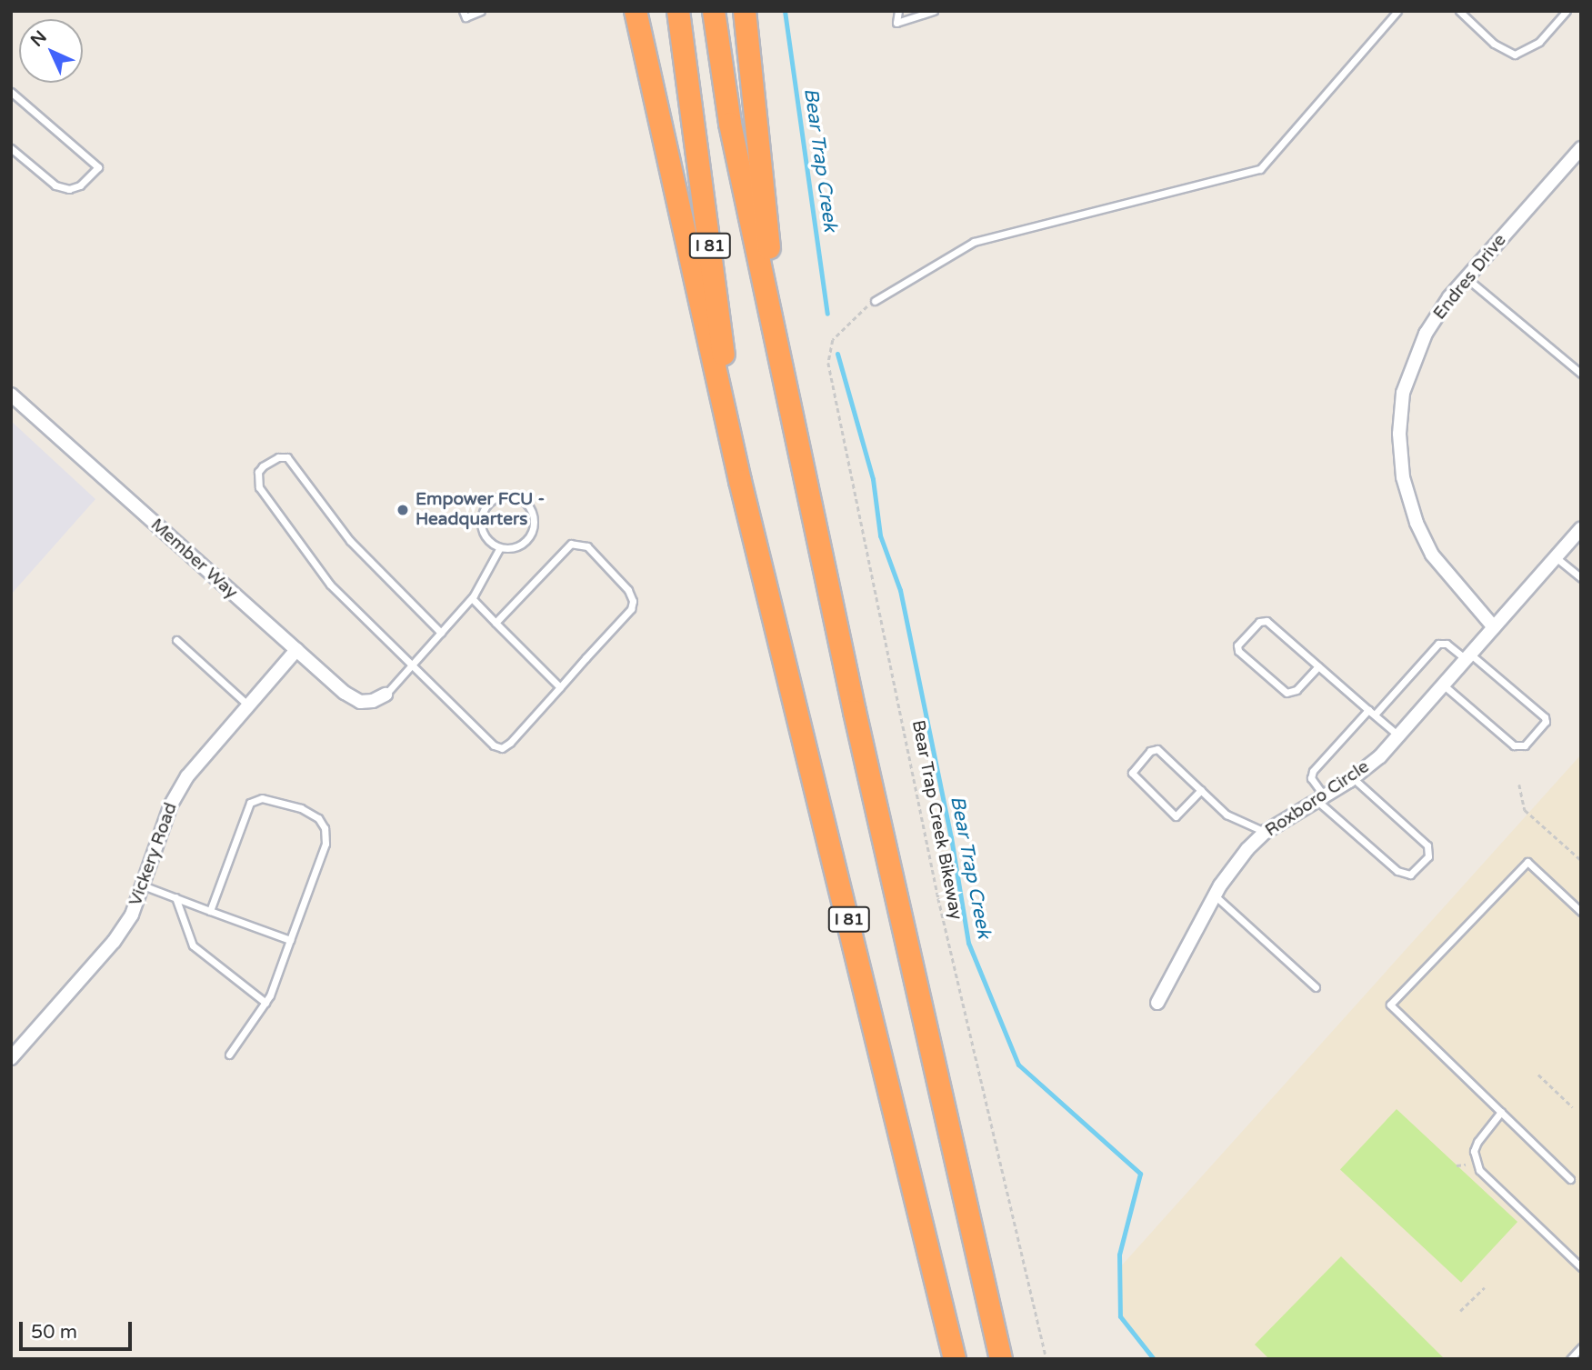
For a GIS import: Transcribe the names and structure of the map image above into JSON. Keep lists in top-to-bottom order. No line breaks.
{"streets":{"highway":["I 81"],"street":["Endres Drive","Member Way","Roxboro Circle","Vickery Road"],"path":["Bear Trap Creek Bikeway"]},"crossings":[["Endres Drive","Roxboro Circle"],["Member Way","Vickery Road"]],"water":["Bear Trap Creek"],"places":["Empower FCU - Headquarters"],"scale_bar":"50 m","north":"top left"}
